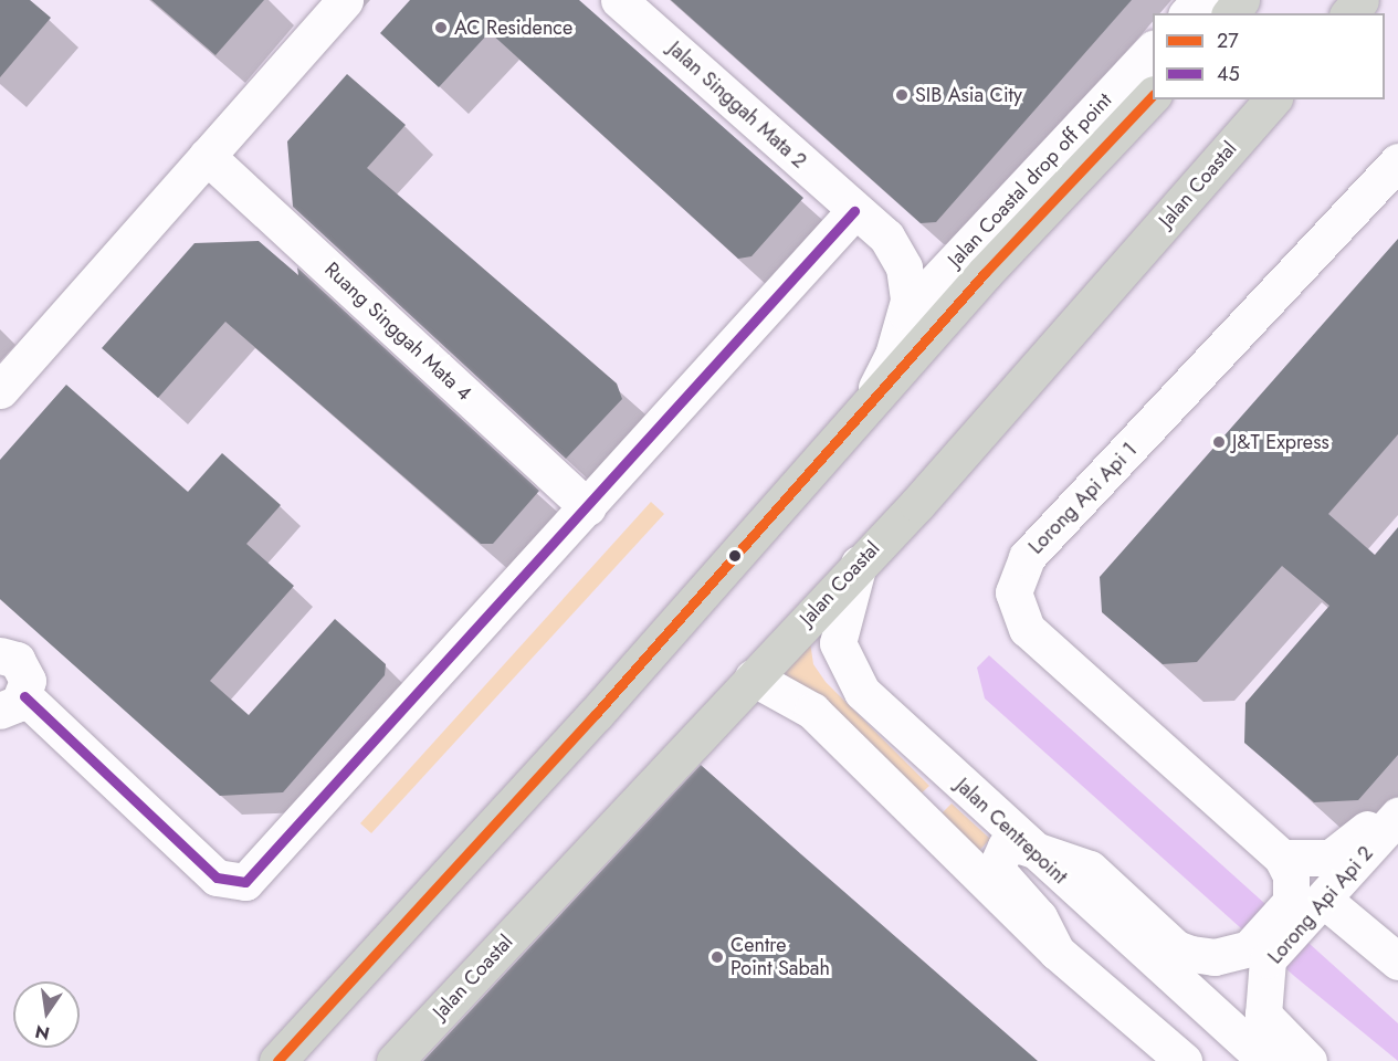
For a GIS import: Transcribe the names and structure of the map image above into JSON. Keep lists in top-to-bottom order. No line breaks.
{"streets":{"highway":["Jalan Coastal"],"street":["Jalan Singgah Mata 2","Jalan Coastal drop off point","Ruang Singgah Mata 4","Lorong Api Api 1","Jalan Centrepoint","Lorong Api Api 2"]},"crossings":[["Jalan Singgah Mata 2","Jalan Coastal drop off point"],["Jalan Coastal","Jalan Centrepoint"],["Lorong Api Api 1","Jalan Centrepoint"]],"places":["AC Residence","SIB Asia City","J&T Express","Centre Point Sabah"],"lines":["transit line 27","transit line 45"],"legend":["27","45"],"north":"bottom"}
